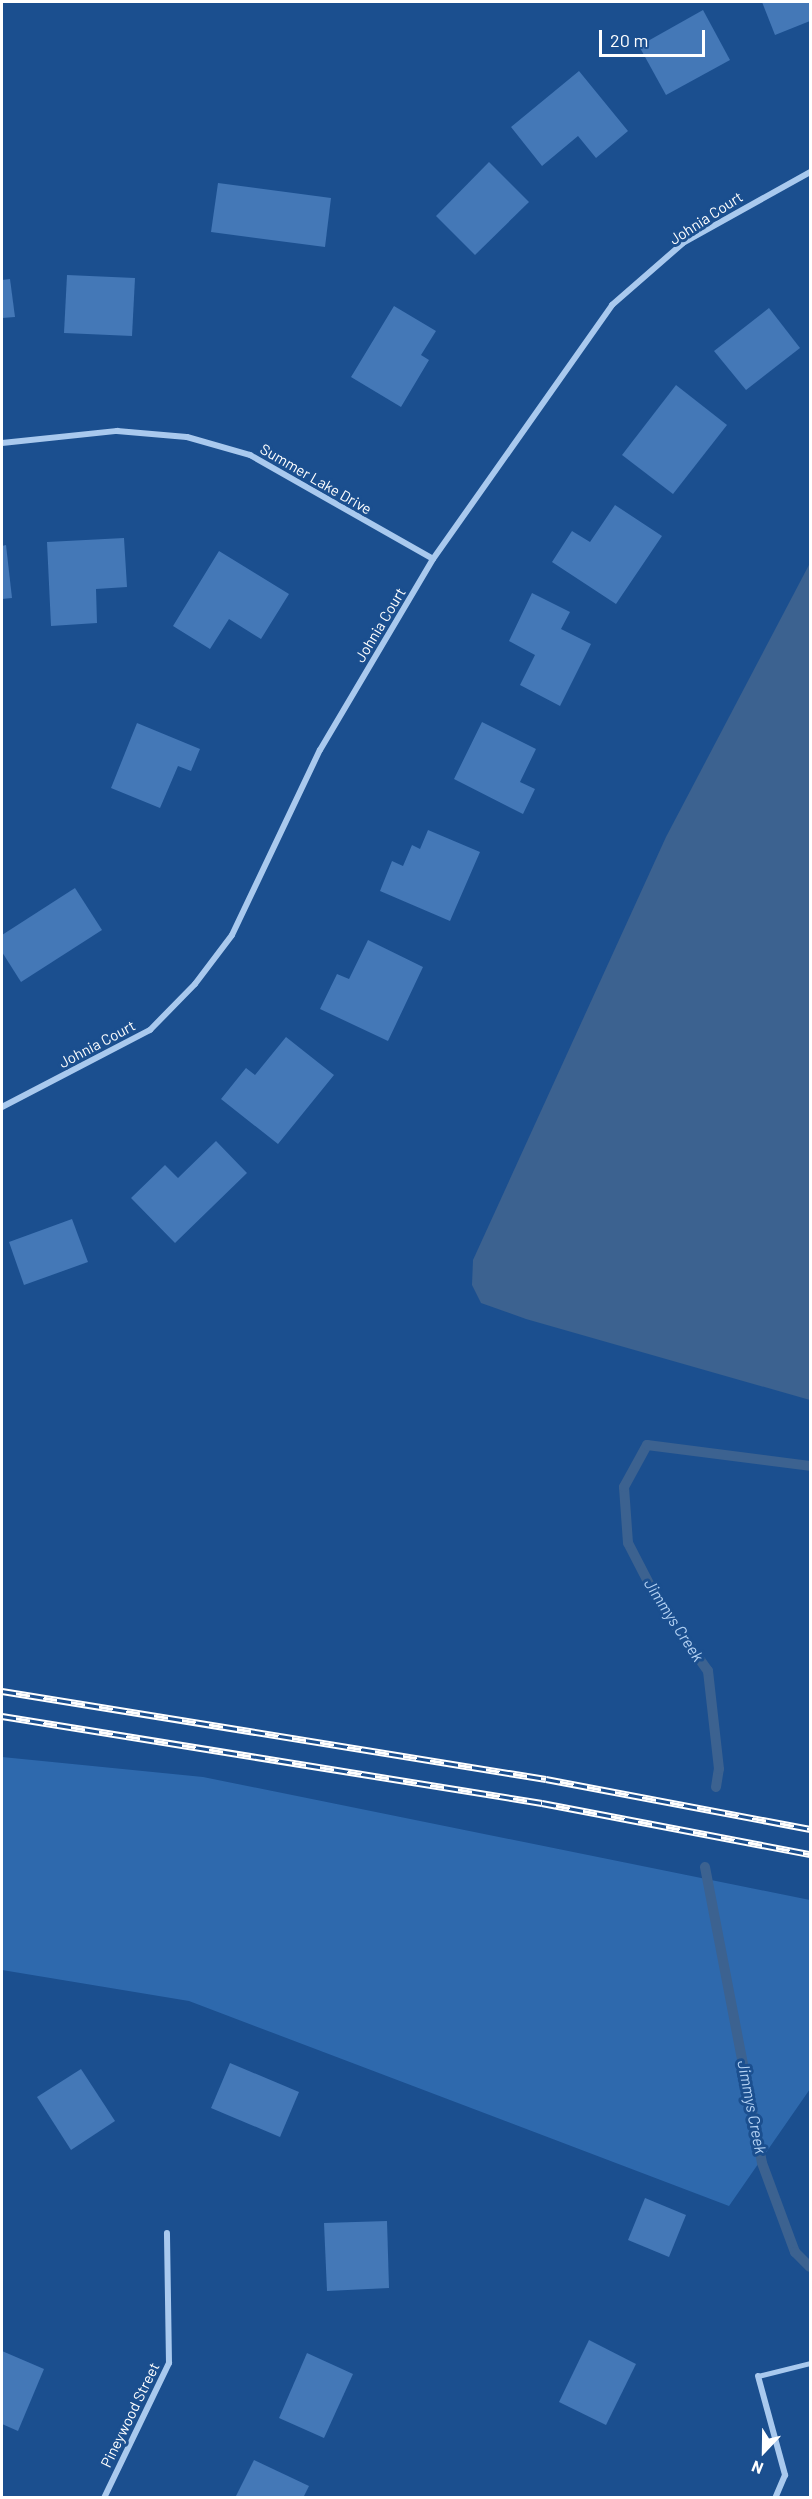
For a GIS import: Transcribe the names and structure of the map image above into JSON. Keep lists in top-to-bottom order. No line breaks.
{"streets":{"street":["Johnia Court","Summer Lake Drive","Pineywood Street"]},"crossings":[["Johnia Court","Summer Lake Drive"]],"water":["Jimmys Creek"],"scale_bar":"20 m","north":"bottom"}
